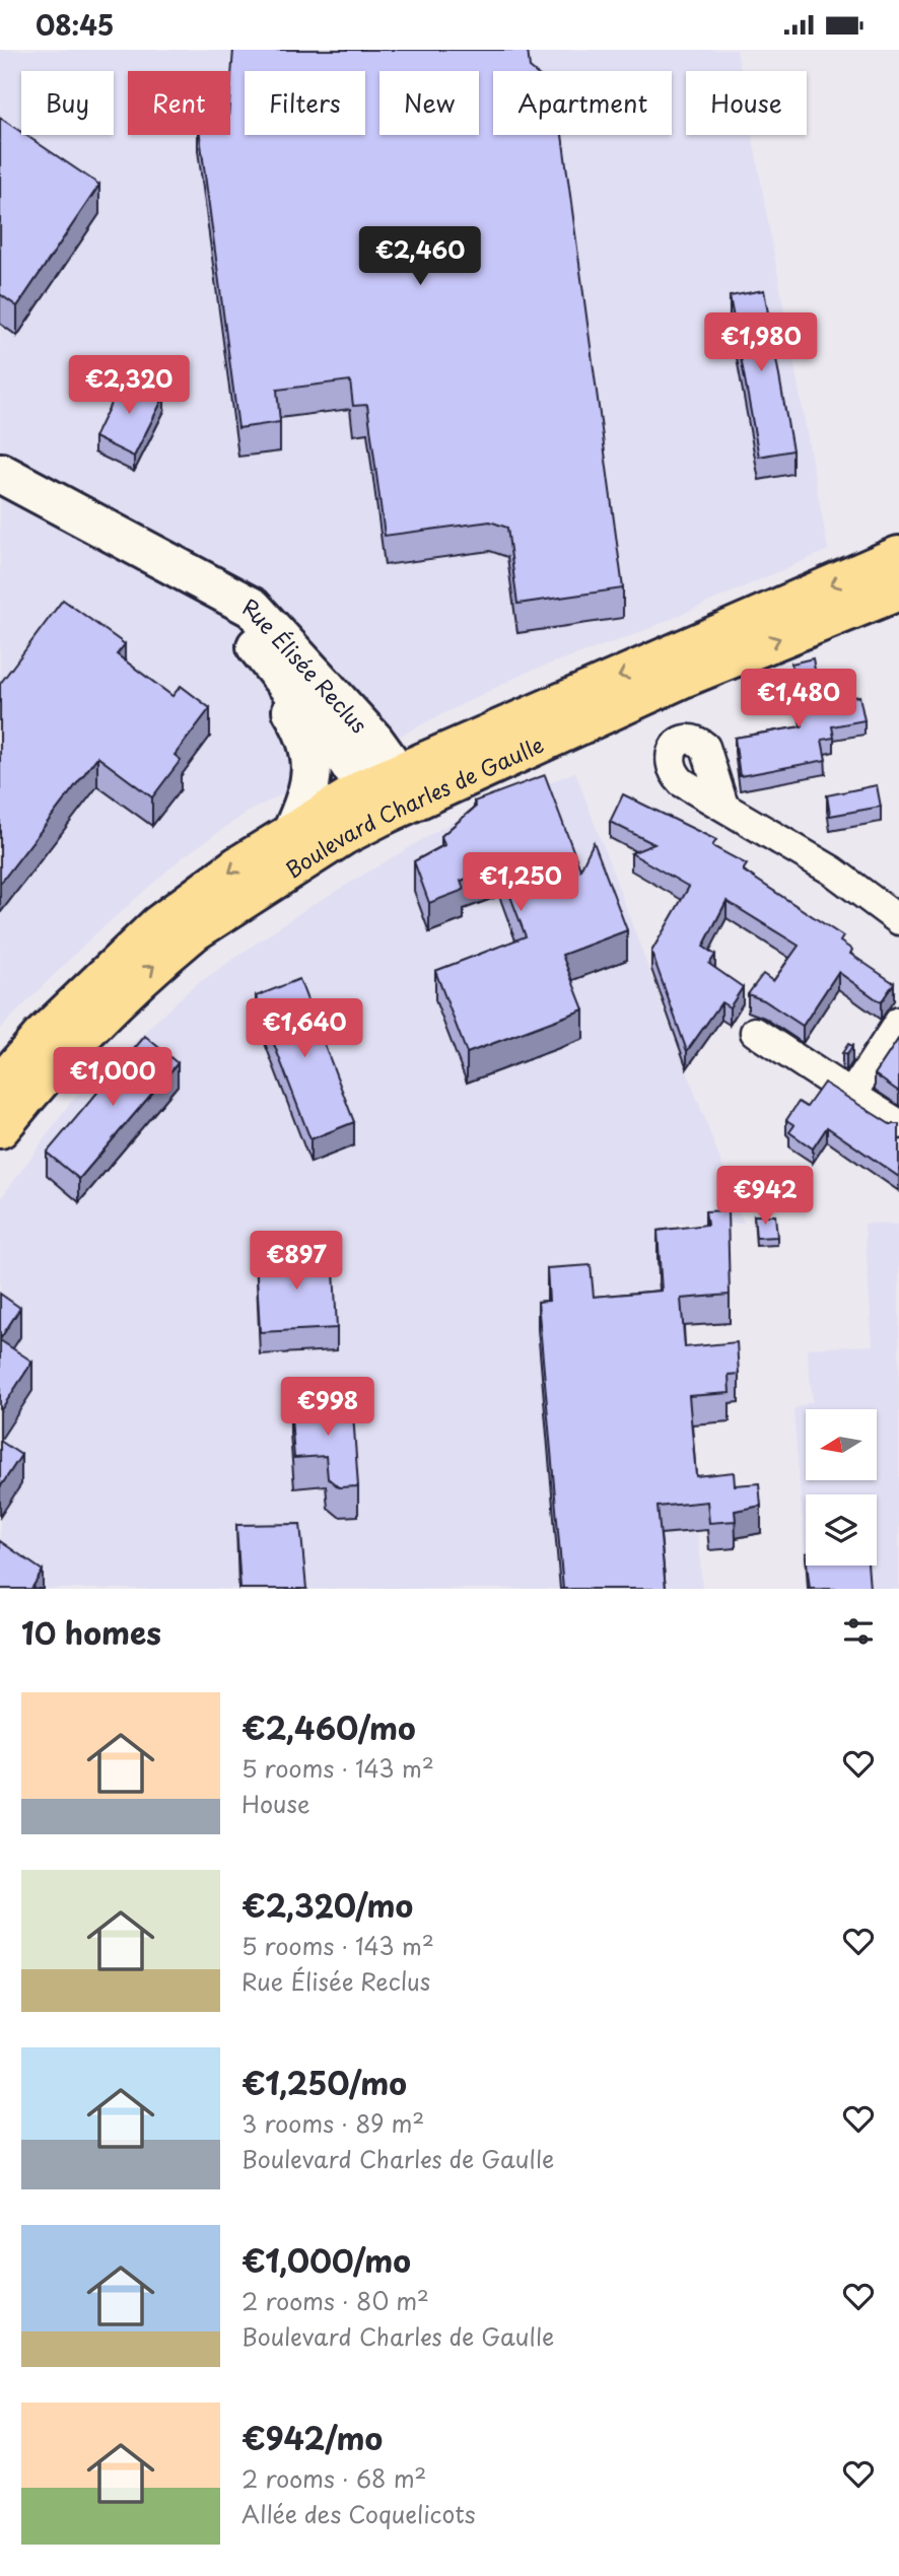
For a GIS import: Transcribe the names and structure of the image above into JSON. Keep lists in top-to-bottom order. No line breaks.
{"streets":{"main road":["Boulevard Charles de Gaulle"],"street":["Rue Élisée Reclus"]},"crossings":[["Rue Élisée Reclus","Boulevard Charles de Gaulle"]],"north":"left","page":{"status":"08:45","chip":["Buy","Rent","Filters","New","Apartment","House"],"price":["€2,460","€1,980","€2,320","€1,480","€1,250","€1,640","€1,000","€942","€897","€998"],"heading":"10 homes","list":[{"name":"€2,460/mo","note":"5 rooms · 143 m² · House"},{"name":"€2,320/mo","note":"5 rooms · 143 m² · Rue Élisée Reclus"},{"name":"€1,250/mo","note":"3 rooms · 89 m² · Boulevard Charles de Gaulle"},{"name":"€1,000/mo","note":"2 rooms · 80 m² · Boulevard Charles de Gaulle"},{"name":"€942/mo","note":"2 rooms · 68 m² · Allée des Coquelicots"}]}}
